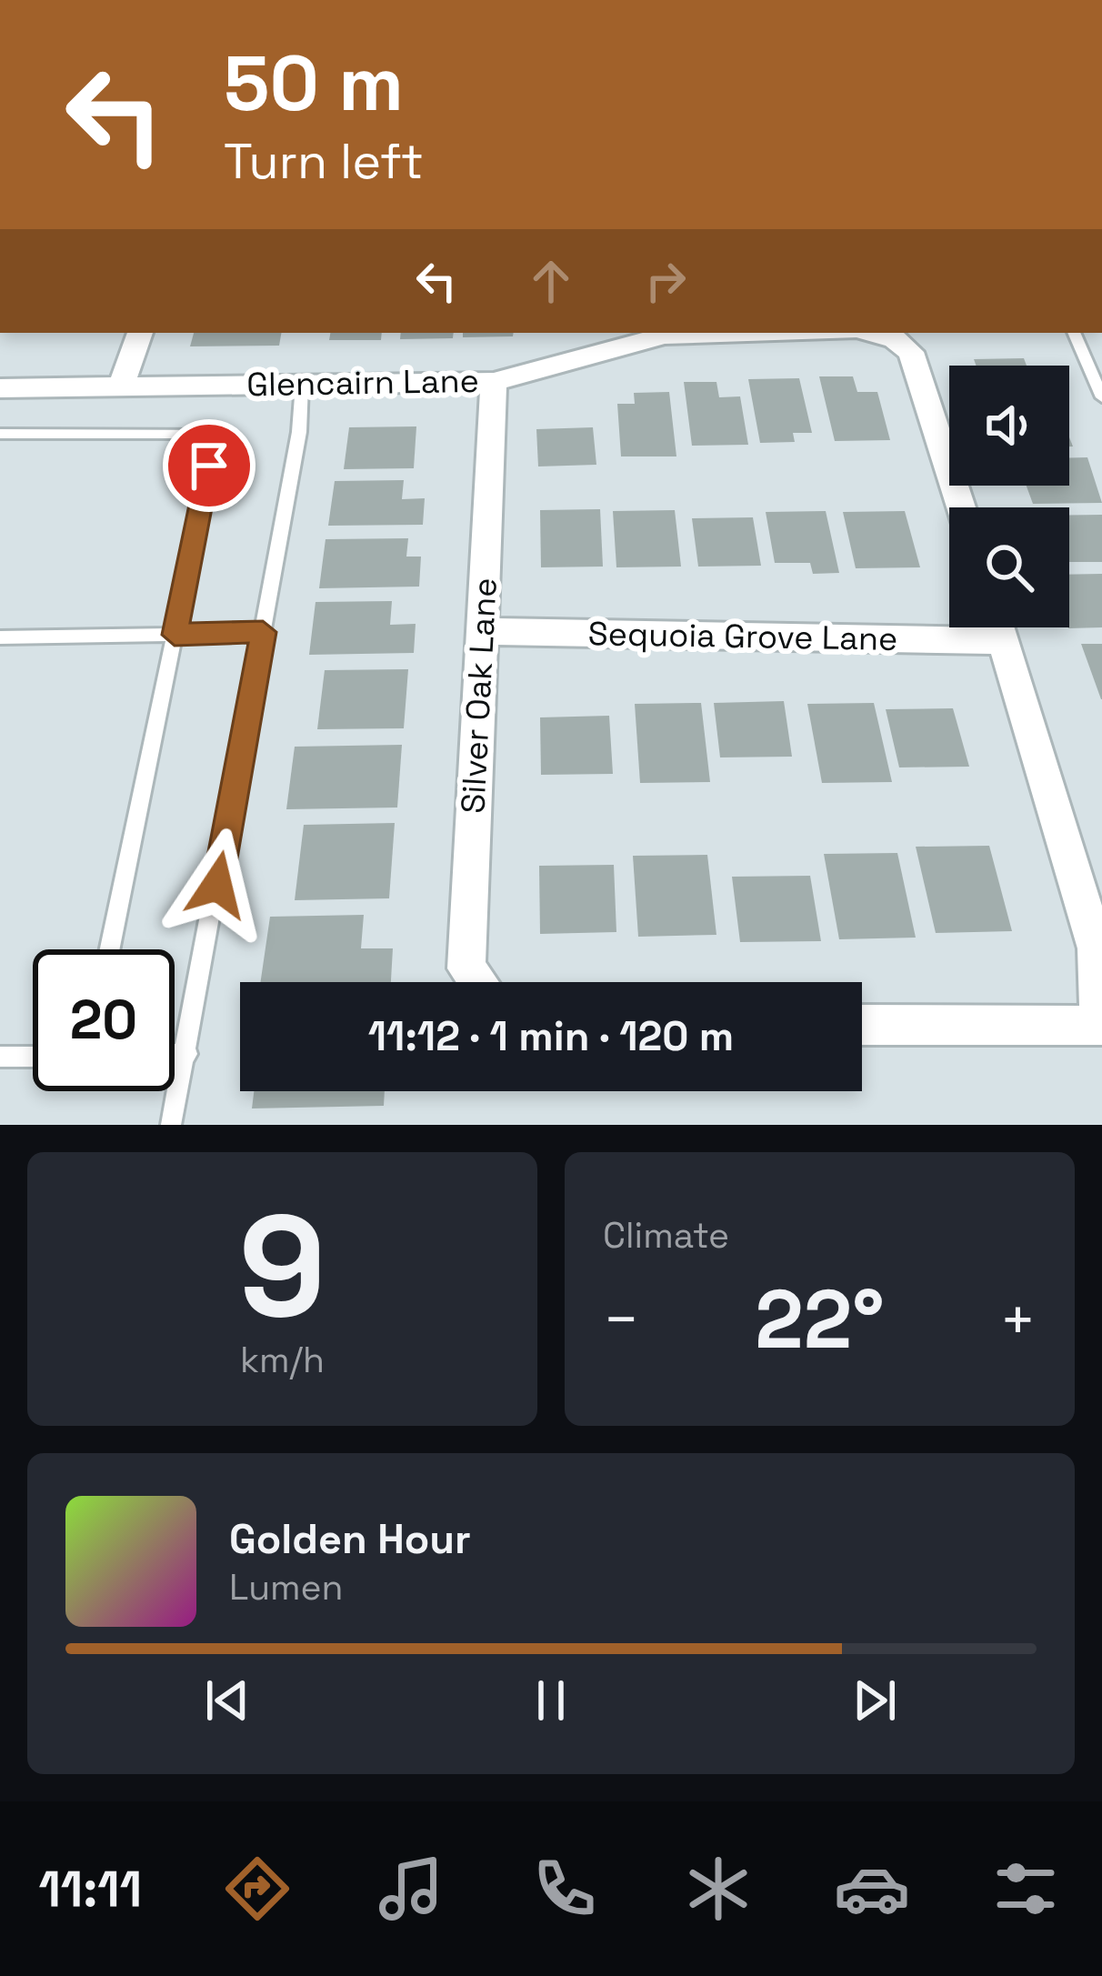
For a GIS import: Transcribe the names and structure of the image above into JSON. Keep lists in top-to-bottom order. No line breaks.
{"streets":{"street":["Glencairn Lane","Sequoia Grove Lane","Silver Oak Lane"]},"crossings":[["Glencairn Lane","Silver Oak Lane"],["Sequoia Grove Lane","Silver Oak Lane"]],"page":{"turn":["50 m","Turn left"],"limit":"20","trip":"11:12 · 1 min · 120 m","tile":[["9","km/h"],"Climate"],"heat":["−","22°","+"],"song":["Golden Hour","Lumen"],"tabs":"11:11"}}
